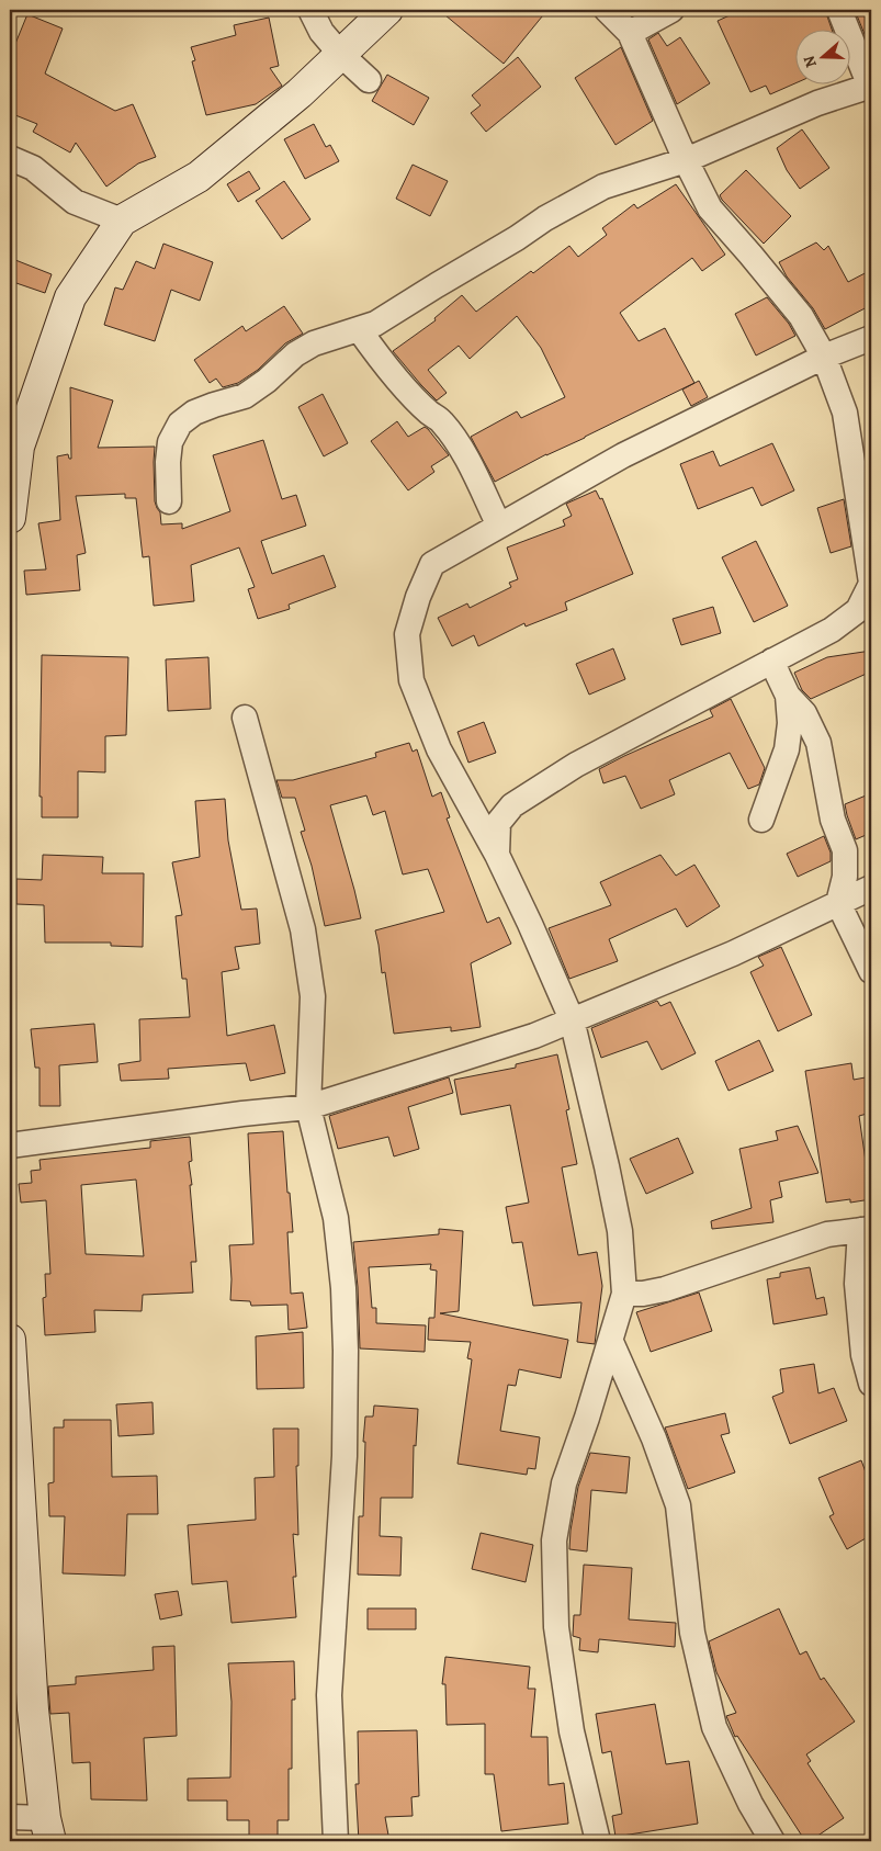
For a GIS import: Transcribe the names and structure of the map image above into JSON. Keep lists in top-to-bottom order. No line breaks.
{"north":"left"}
